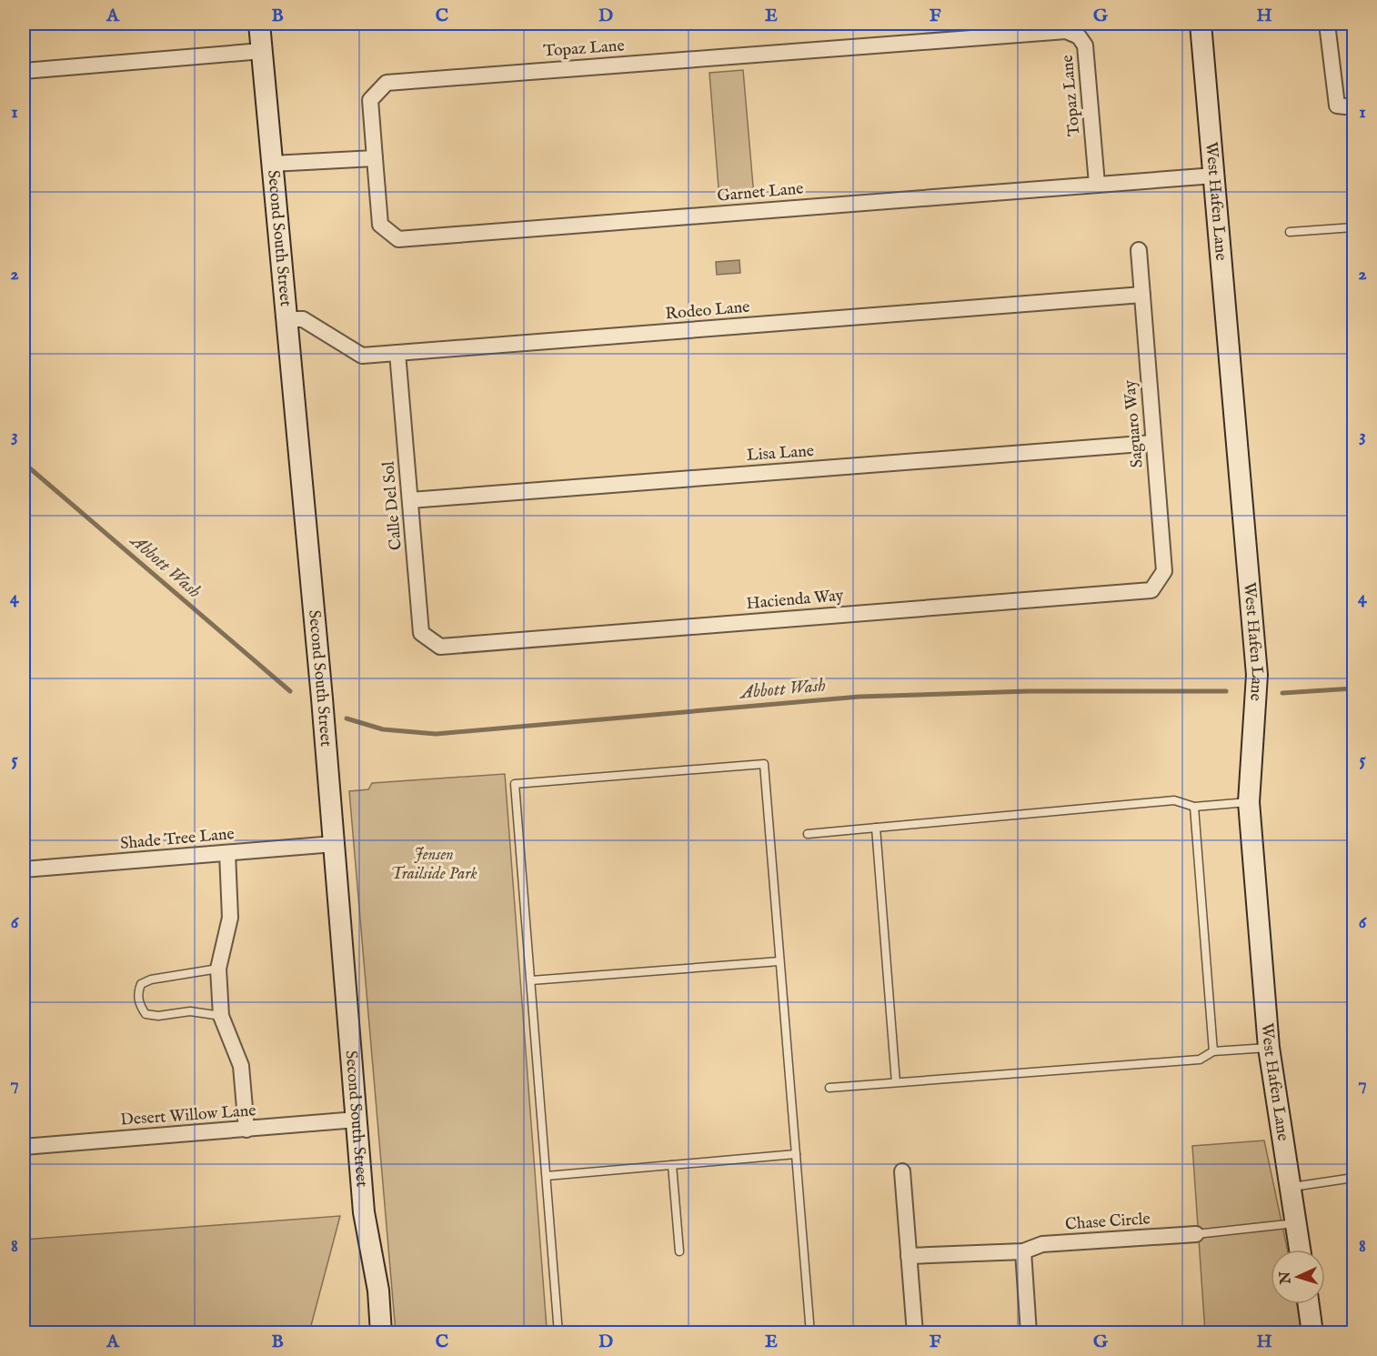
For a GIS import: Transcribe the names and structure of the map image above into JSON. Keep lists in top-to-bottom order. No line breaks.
{"streets":{"street":["Topaz Lane","Garnet Lane","West Hafen Lane","Second South Street","Rodeo Lane","Saguaro Way","Lisa Lane","Calle Del Sol","Hacienda Way","Shade Tree Lane","Desert Willow Lane","Chase Circle"]},"crossings":[["Topaz Lane","Garnet Lane"],["Garnet Lane","West Hafen Lane"],["Second South Street","Rodeo Lane"],["Second South Street","Shade Tree Lane"],["Second South Street","Desert Willow Lane"],["Rodeo Lane","Saguaro Way"],["Rodeo Lane","Calle Del Sol"],["Saguaro Way","Lisa Lane"],["Saguaro Way","Hacienda Way"],["Lisa Lane","Calle Del Sol"],["Calle Del Sol","Hacienda Way"]],"water":["Abbott Wash"],"parks":["Jensen Trailside Park"],"north":"left","grid":{"columns":["A","B","C","D","E","F","G","H"],"rows":["1","2","3","4","5","6","7","8"]}}
